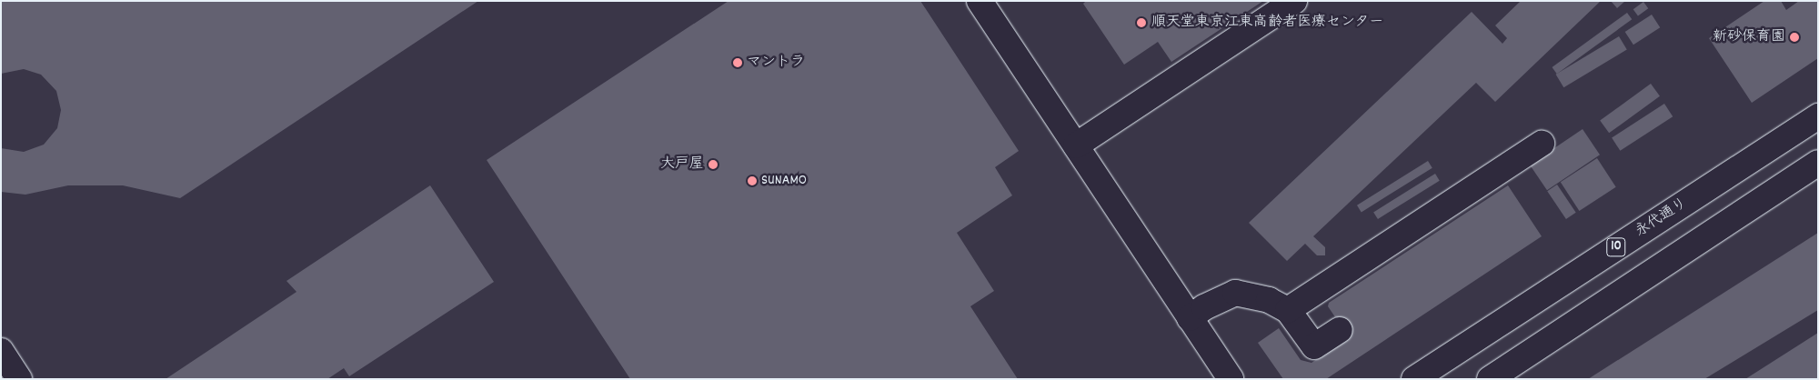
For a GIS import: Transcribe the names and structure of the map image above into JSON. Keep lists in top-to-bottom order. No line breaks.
{"streets":{"main road":["永代通り","10"]},"places":["順天堂東京江東高齢者医療センター","新砂保育園","マントラ","大戸屋","SUNAMO"]}
